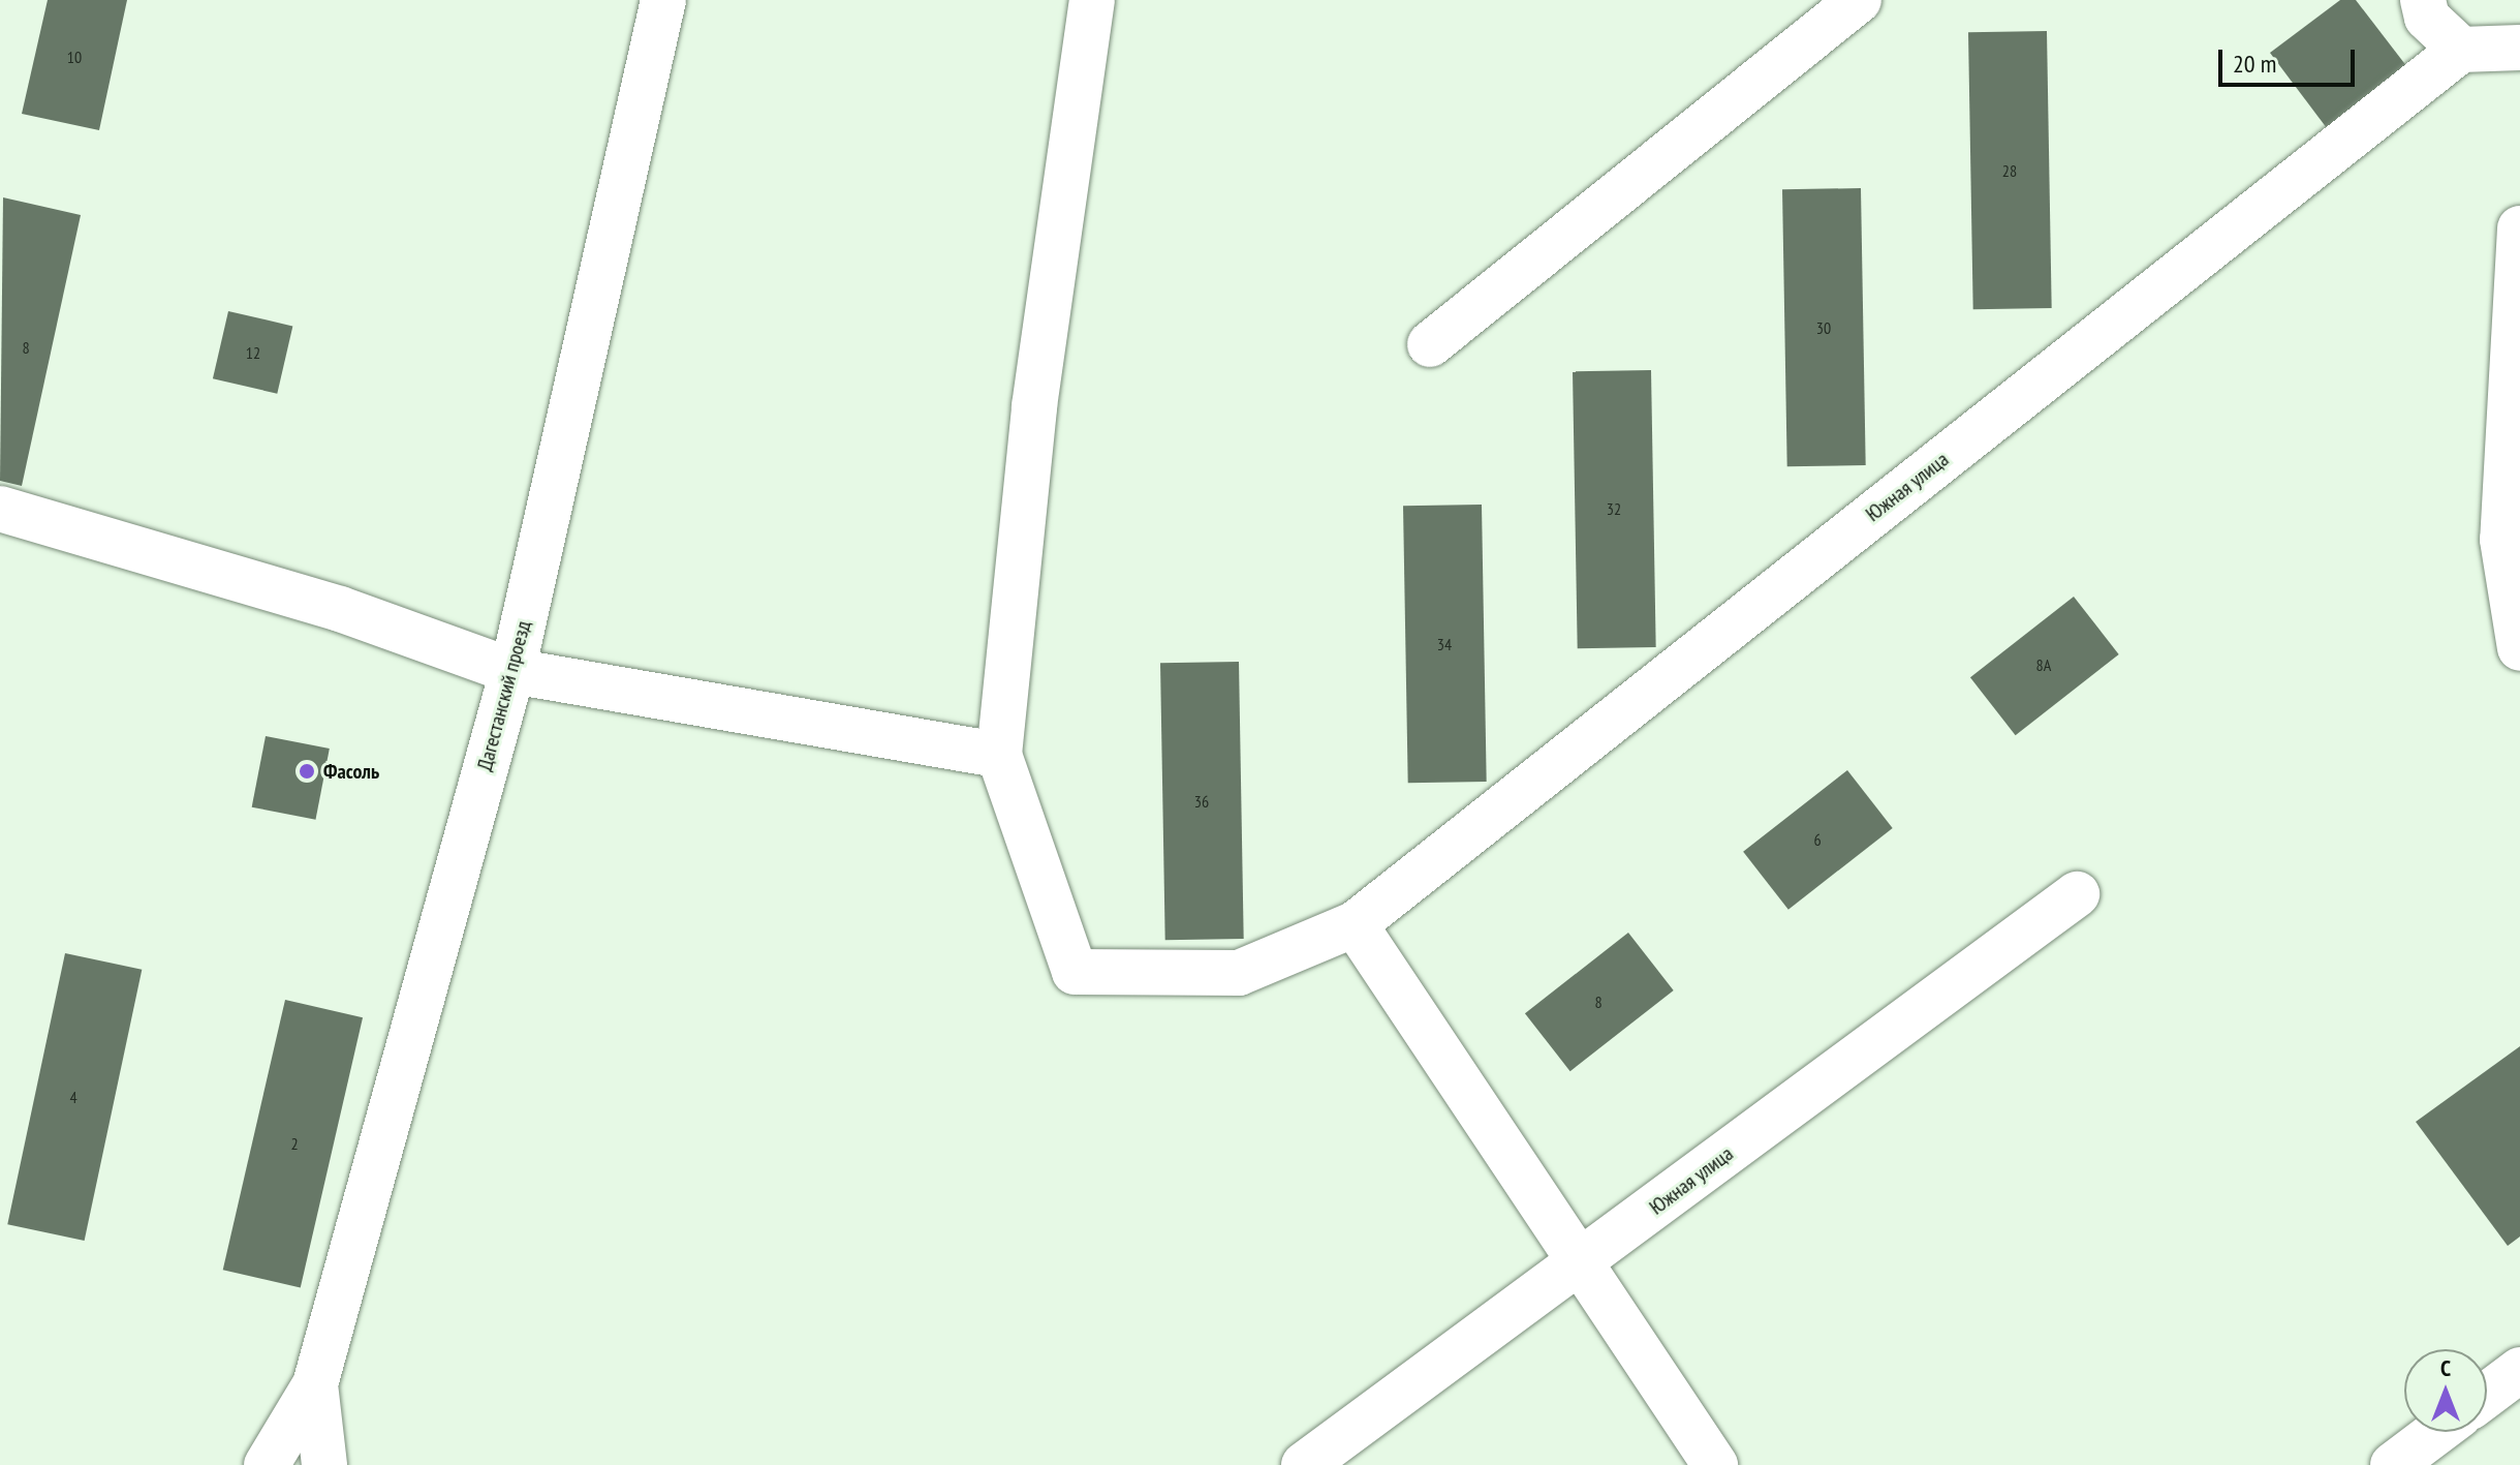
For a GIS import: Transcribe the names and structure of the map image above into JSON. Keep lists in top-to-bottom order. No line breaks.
{"streets":{"street":["Южная улица","Дагестанский проезд"]},"places":["Фасоль"],"house_numbers":["10","28","30","8","12","32","34","8А","36","6","8","4","2"],"scale_bar":"20 m","north":"top"}
